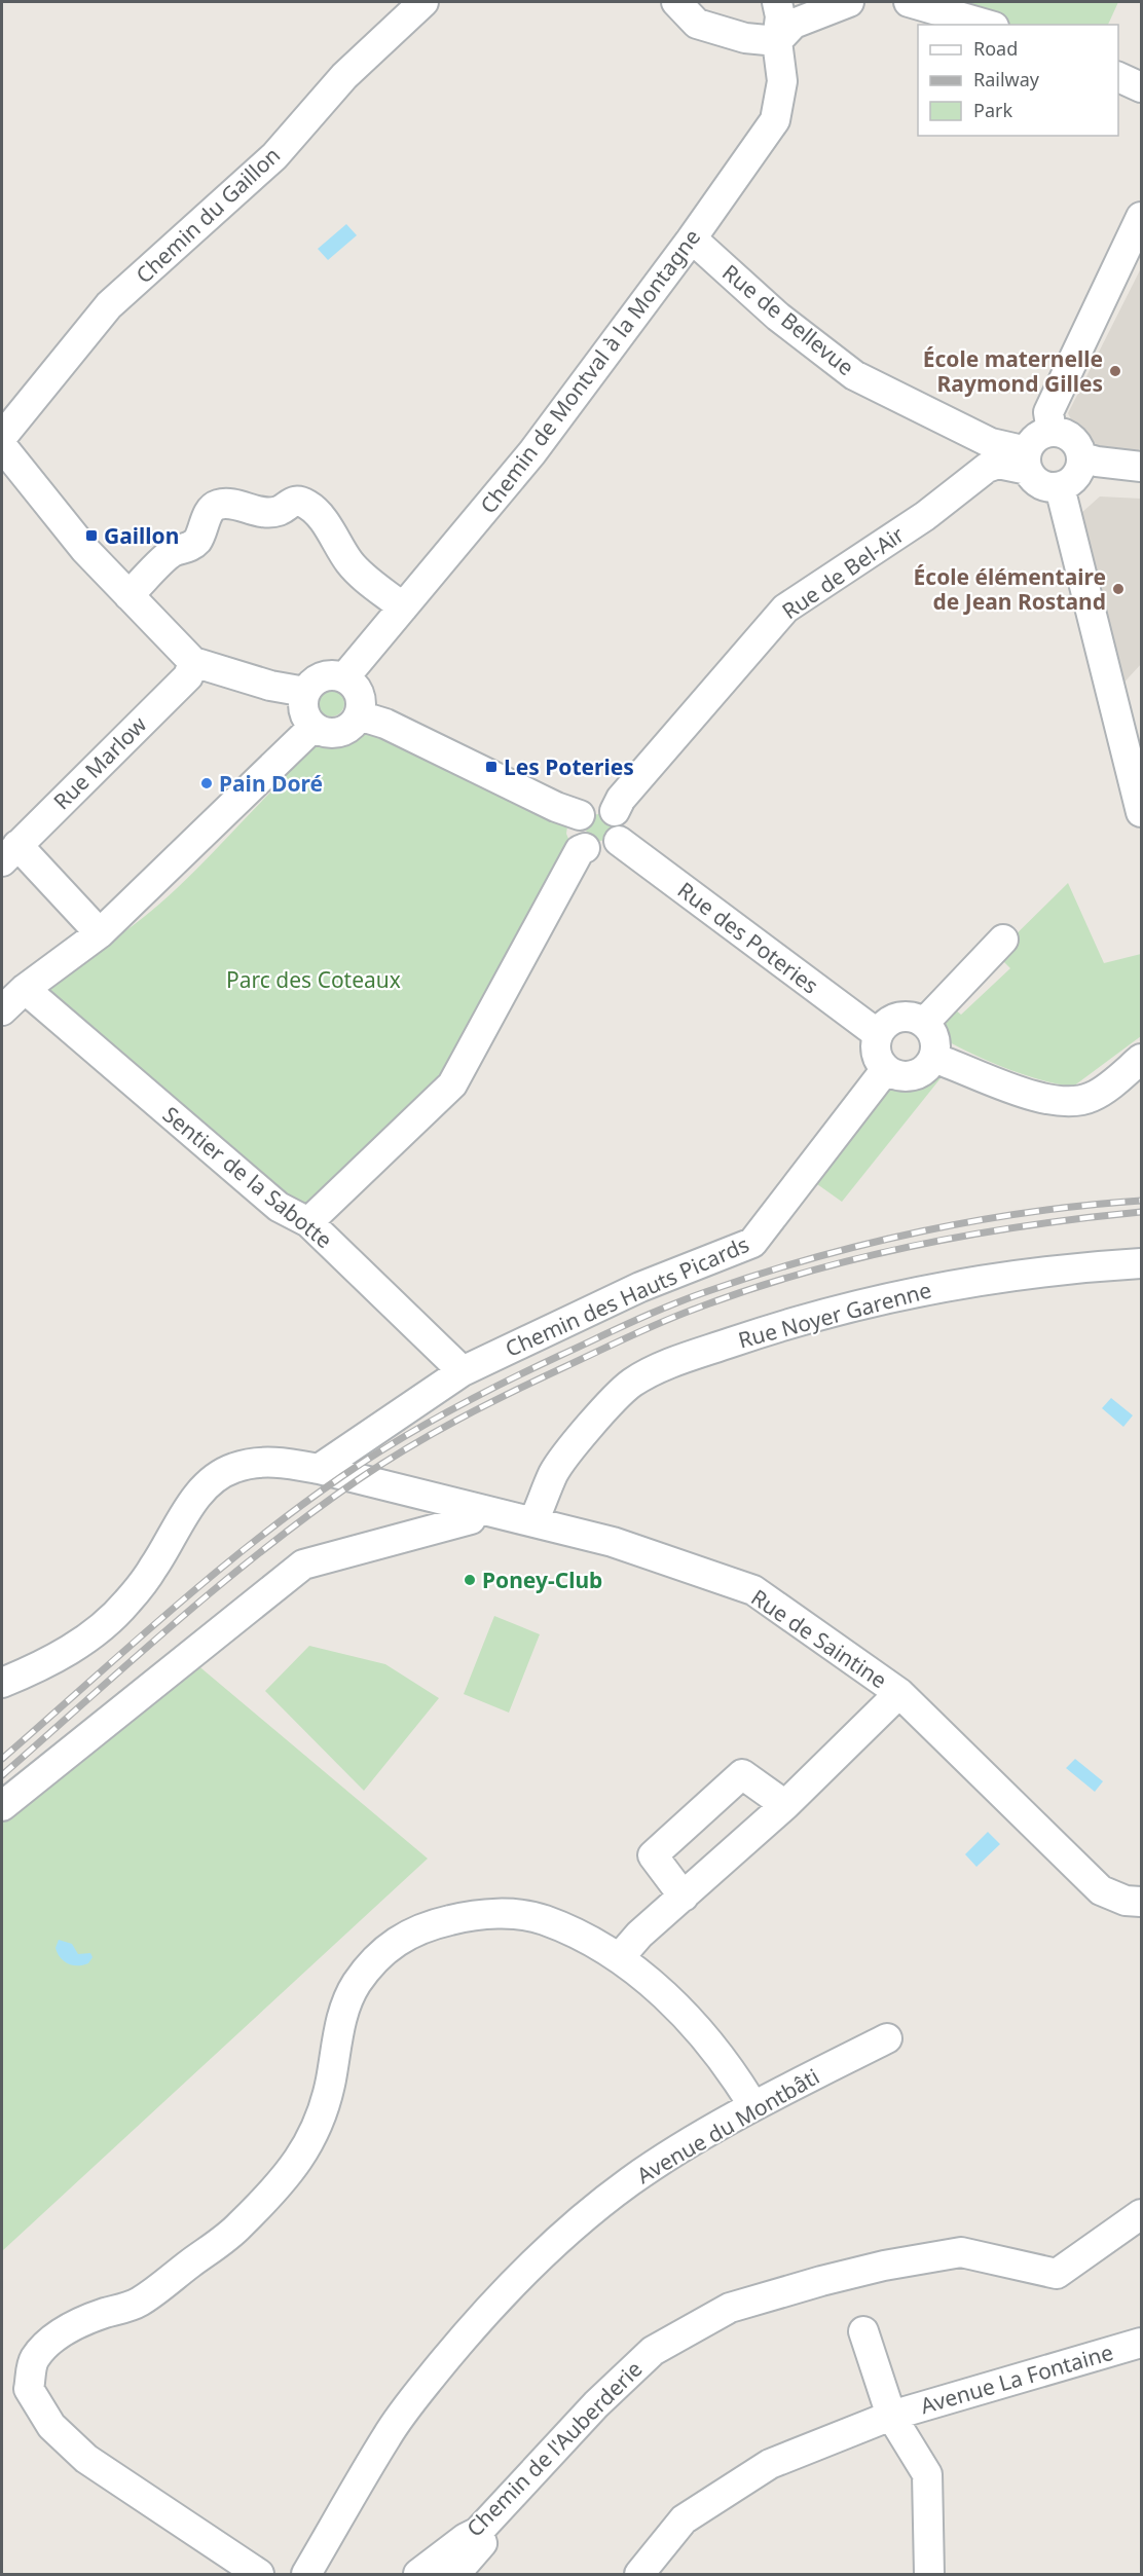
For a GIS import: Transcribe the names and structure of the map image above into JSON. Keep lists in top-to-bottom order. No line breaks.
{"streets":{"street":["Chemin du Gaillon","Rue de Bellevue","Chemin de Montval à la Montagne","Rue de Bel-Air","Rue Marlow","Rue des Poteries","Sentier de la Sabotte","Chemin des Hauts Picards","Rue Noyer Garenne","Rue de Saintine","Avenue du Montbâti","Avenue La Fontaine","Chemin de l'Auberderie"]},"crossings":[["Rue de Bellevue","Chemin de Montval à la Montagne"],["Rue de Bellevue","Rue de Bel-Air"],["Rue de Bel-Air","Rue des Poteries"],["Rue des Poteries","Chemin des Hauts Picards"],["Sentier de la Sabotte","Chemin des Hauts Picards"],["Chemin des Hauts Picards","Rue de Saintine"],["Rue Noyer Garenne","Rue de Saintine"]],"parks":["Parc des Coteaux"],"places":{"other":["École maternelle Raymond Gilles","École élémentaire de Jean Rostand","Pain Doré","Poney-Club"],"transit":["Gaillon","Les Poteries"]},"legend":["Road","Railway","Park"]}
